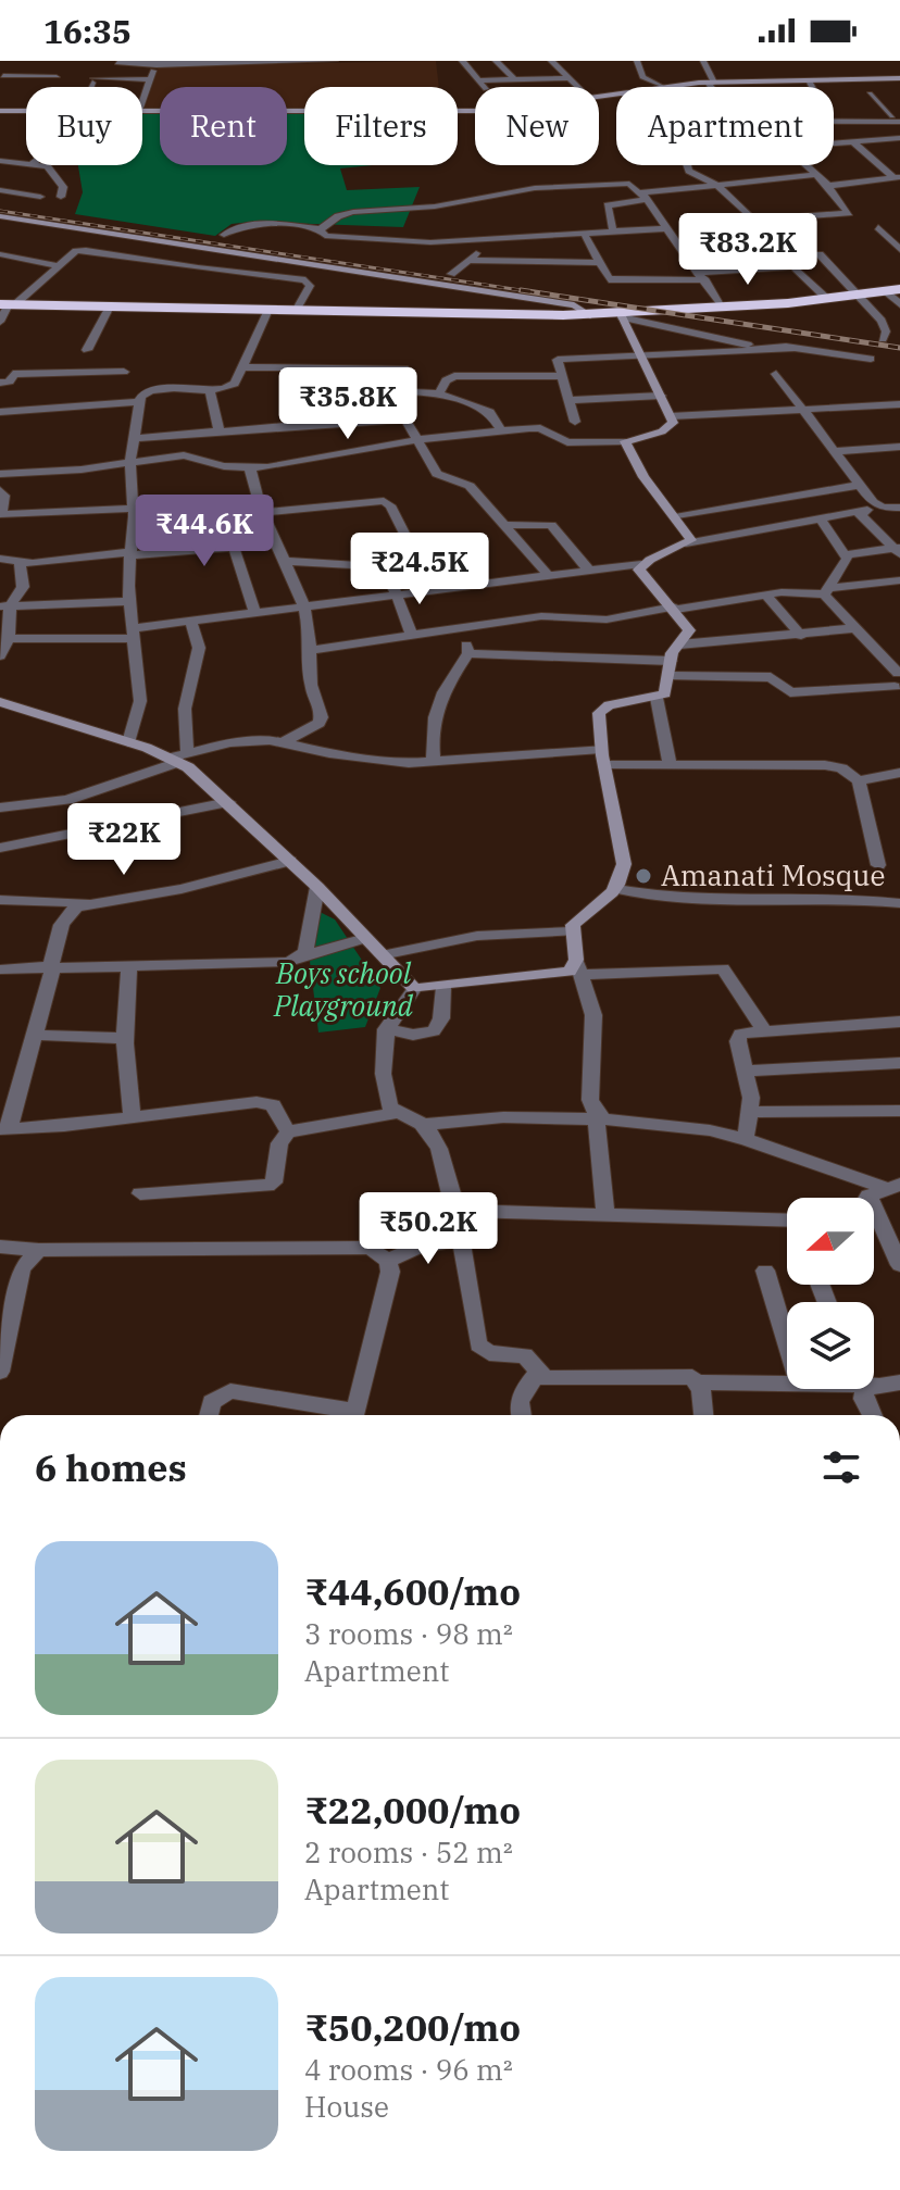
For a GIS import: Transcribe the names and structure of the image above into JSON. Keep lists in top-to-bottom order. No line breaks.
{"parks":["Boys school Playground"],"places":["Amanati Mosque"],"north":"left","page":{"status":"16:35","chip":["Buy","Rent","Filters","New","Apartment"],"price":["₹83.2K","₹35.8K","₹44.6K","₹24.5K","₹22K","₹50.2K"],"heading":"6 homes","list":[{"name":"₹44,600/mo","note":"3 rooms · 98 m² · Apartment"},{"name":"₹22,000/mo","note":"2 rooms · 52 m² · Apartment"},{"name":"₹50,200/mo","note":"4 rooms · 96 m² · House"}]}}
